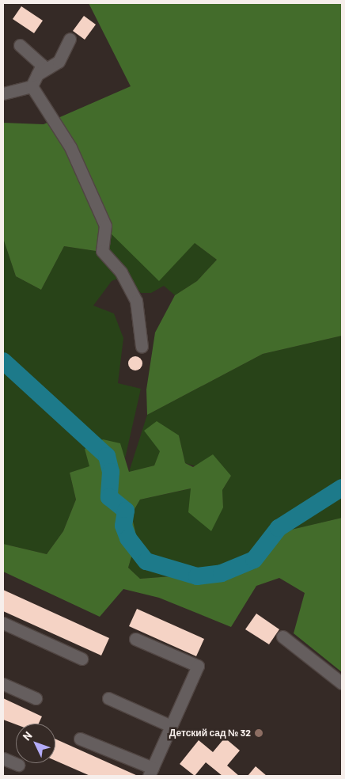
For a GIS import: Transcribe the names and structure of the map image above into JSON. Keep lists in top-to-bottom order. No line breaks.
{"places":["Детский сад № 32"],"north":"top left"}
